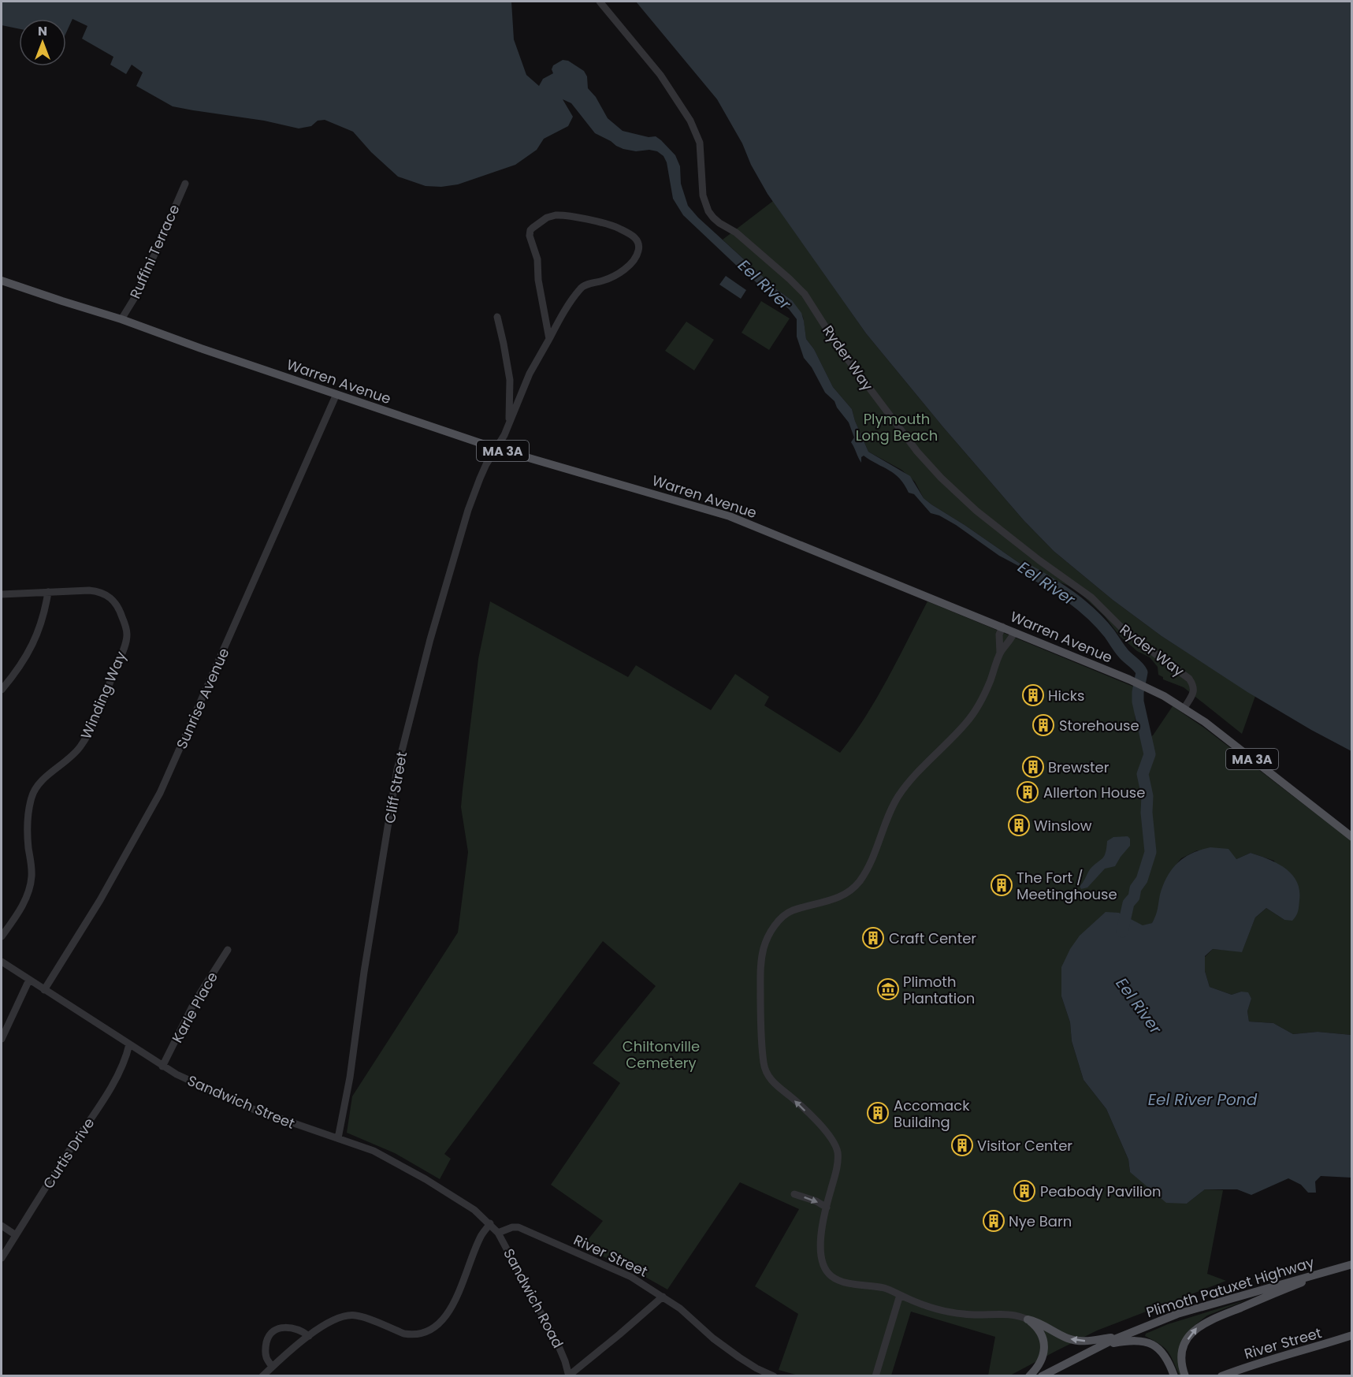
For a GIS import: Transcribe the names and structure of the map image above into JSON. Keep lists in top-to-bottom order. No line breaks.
{"streets":{"main road":["Warren Avenue","MA 3A","River Street","Plimoth Patuxet Highway"],"street":["Ruffini Terrace","Ryder Way","Winding Way","Sunrise Avenue","Cliff Street","Karle Place","Sandwich Street","Curtis Drive","Sandwich Road"]},"crossings":[["Ruffini Terrace","Warren Avenue"],["Ryder Way","Warren Avenue"],["Warren Avenue","Sunrise Avenue"],["Warren Avenue","Cliff Street"],["Sunrise Avenue","Sandwich Street"],["Cliff Street","Sandwich Street"],["Karle Place","Sandwich Street"],["Sandwich Street","Curtis Drive"],["Sandwich Street","Sandwich Road"],["River Street","Sandwich Road"]],"water":["Eel River","Eel River Pond"],"parks":["Plymouth Long Beach","Chiltonville Cemetery"],"places":{"building":["Hicks","Storehouse","Brewster","Allerton House","Winslow","The Fort / Meetinghouse","Craft Center","Accomack Building","Visitor Center","Peabody Pavilion","Nye Barn"],"museum":["Plimoth Plantation"]},"north":"top"}
